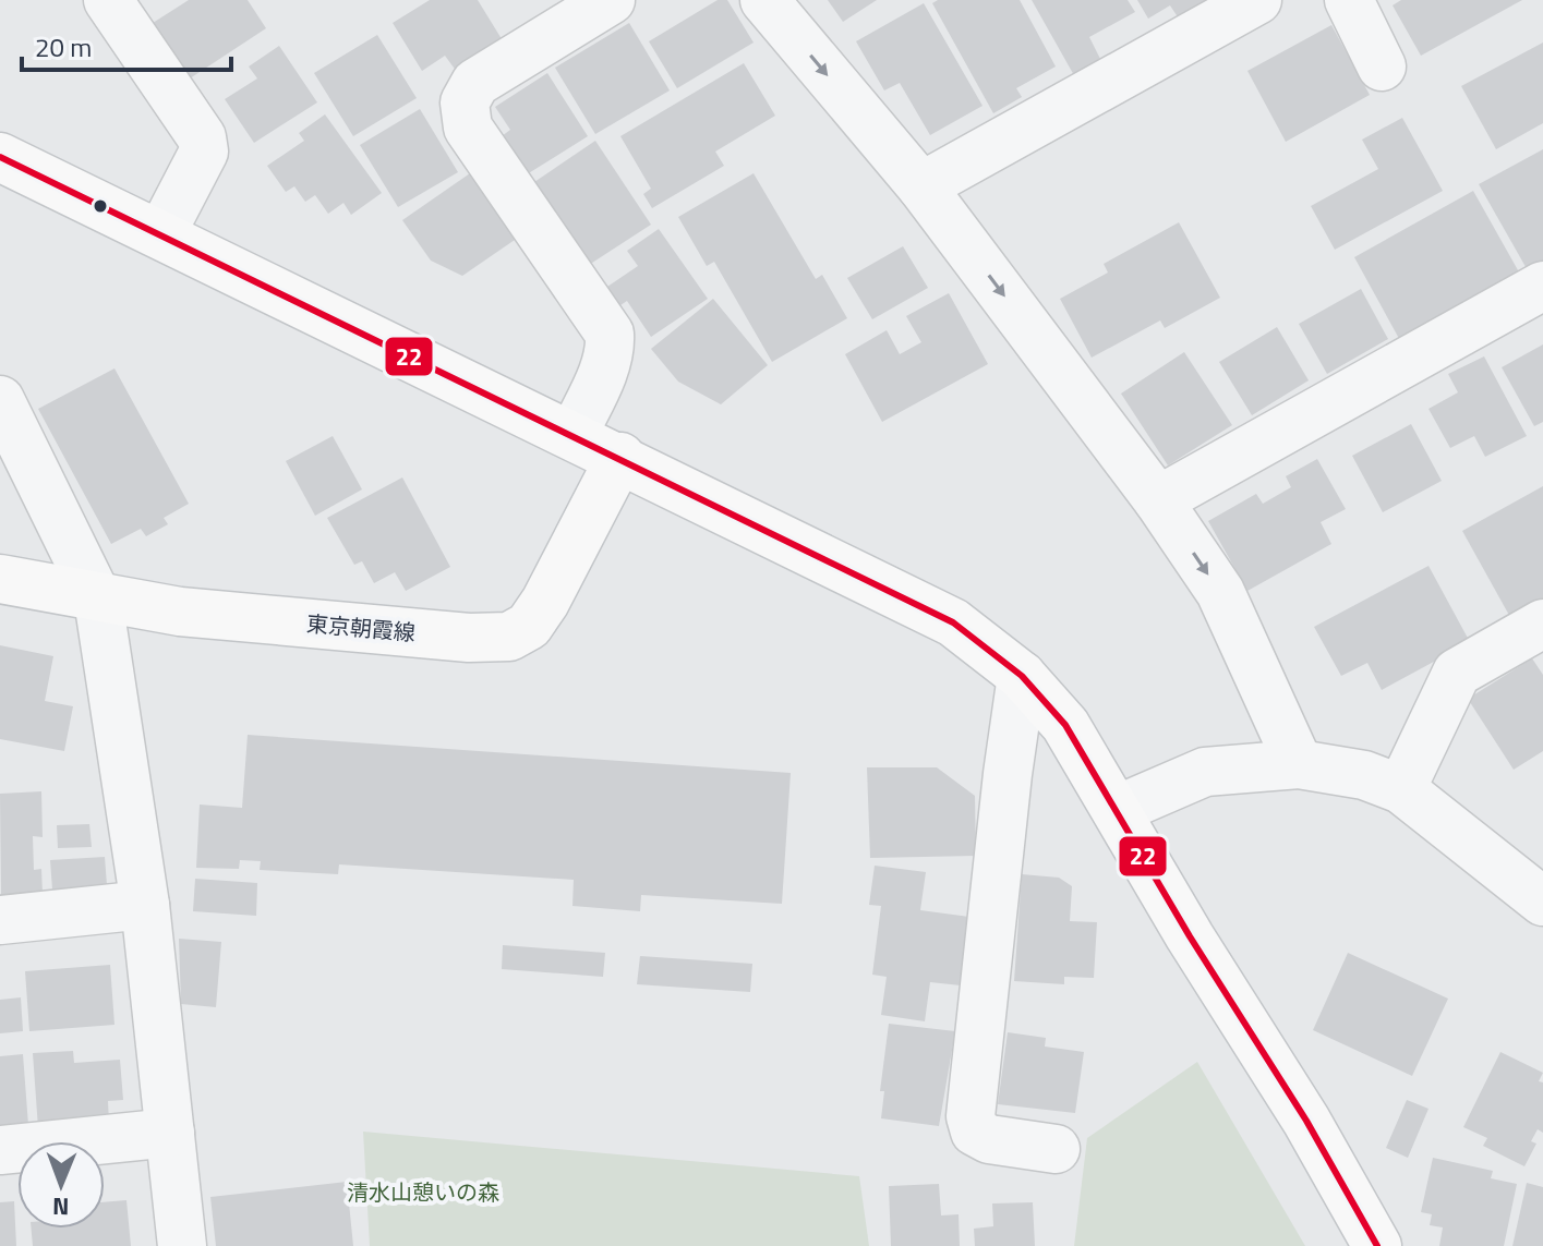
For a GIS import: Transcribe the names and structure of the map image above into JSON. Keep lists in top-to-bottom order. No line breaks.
{"streets":{"main road":["東京朝霞線"]},"parks":["清水山憩いの森"],"lines":["transit line 22"],"scale_bar":"20 m","north":"bottom"}
